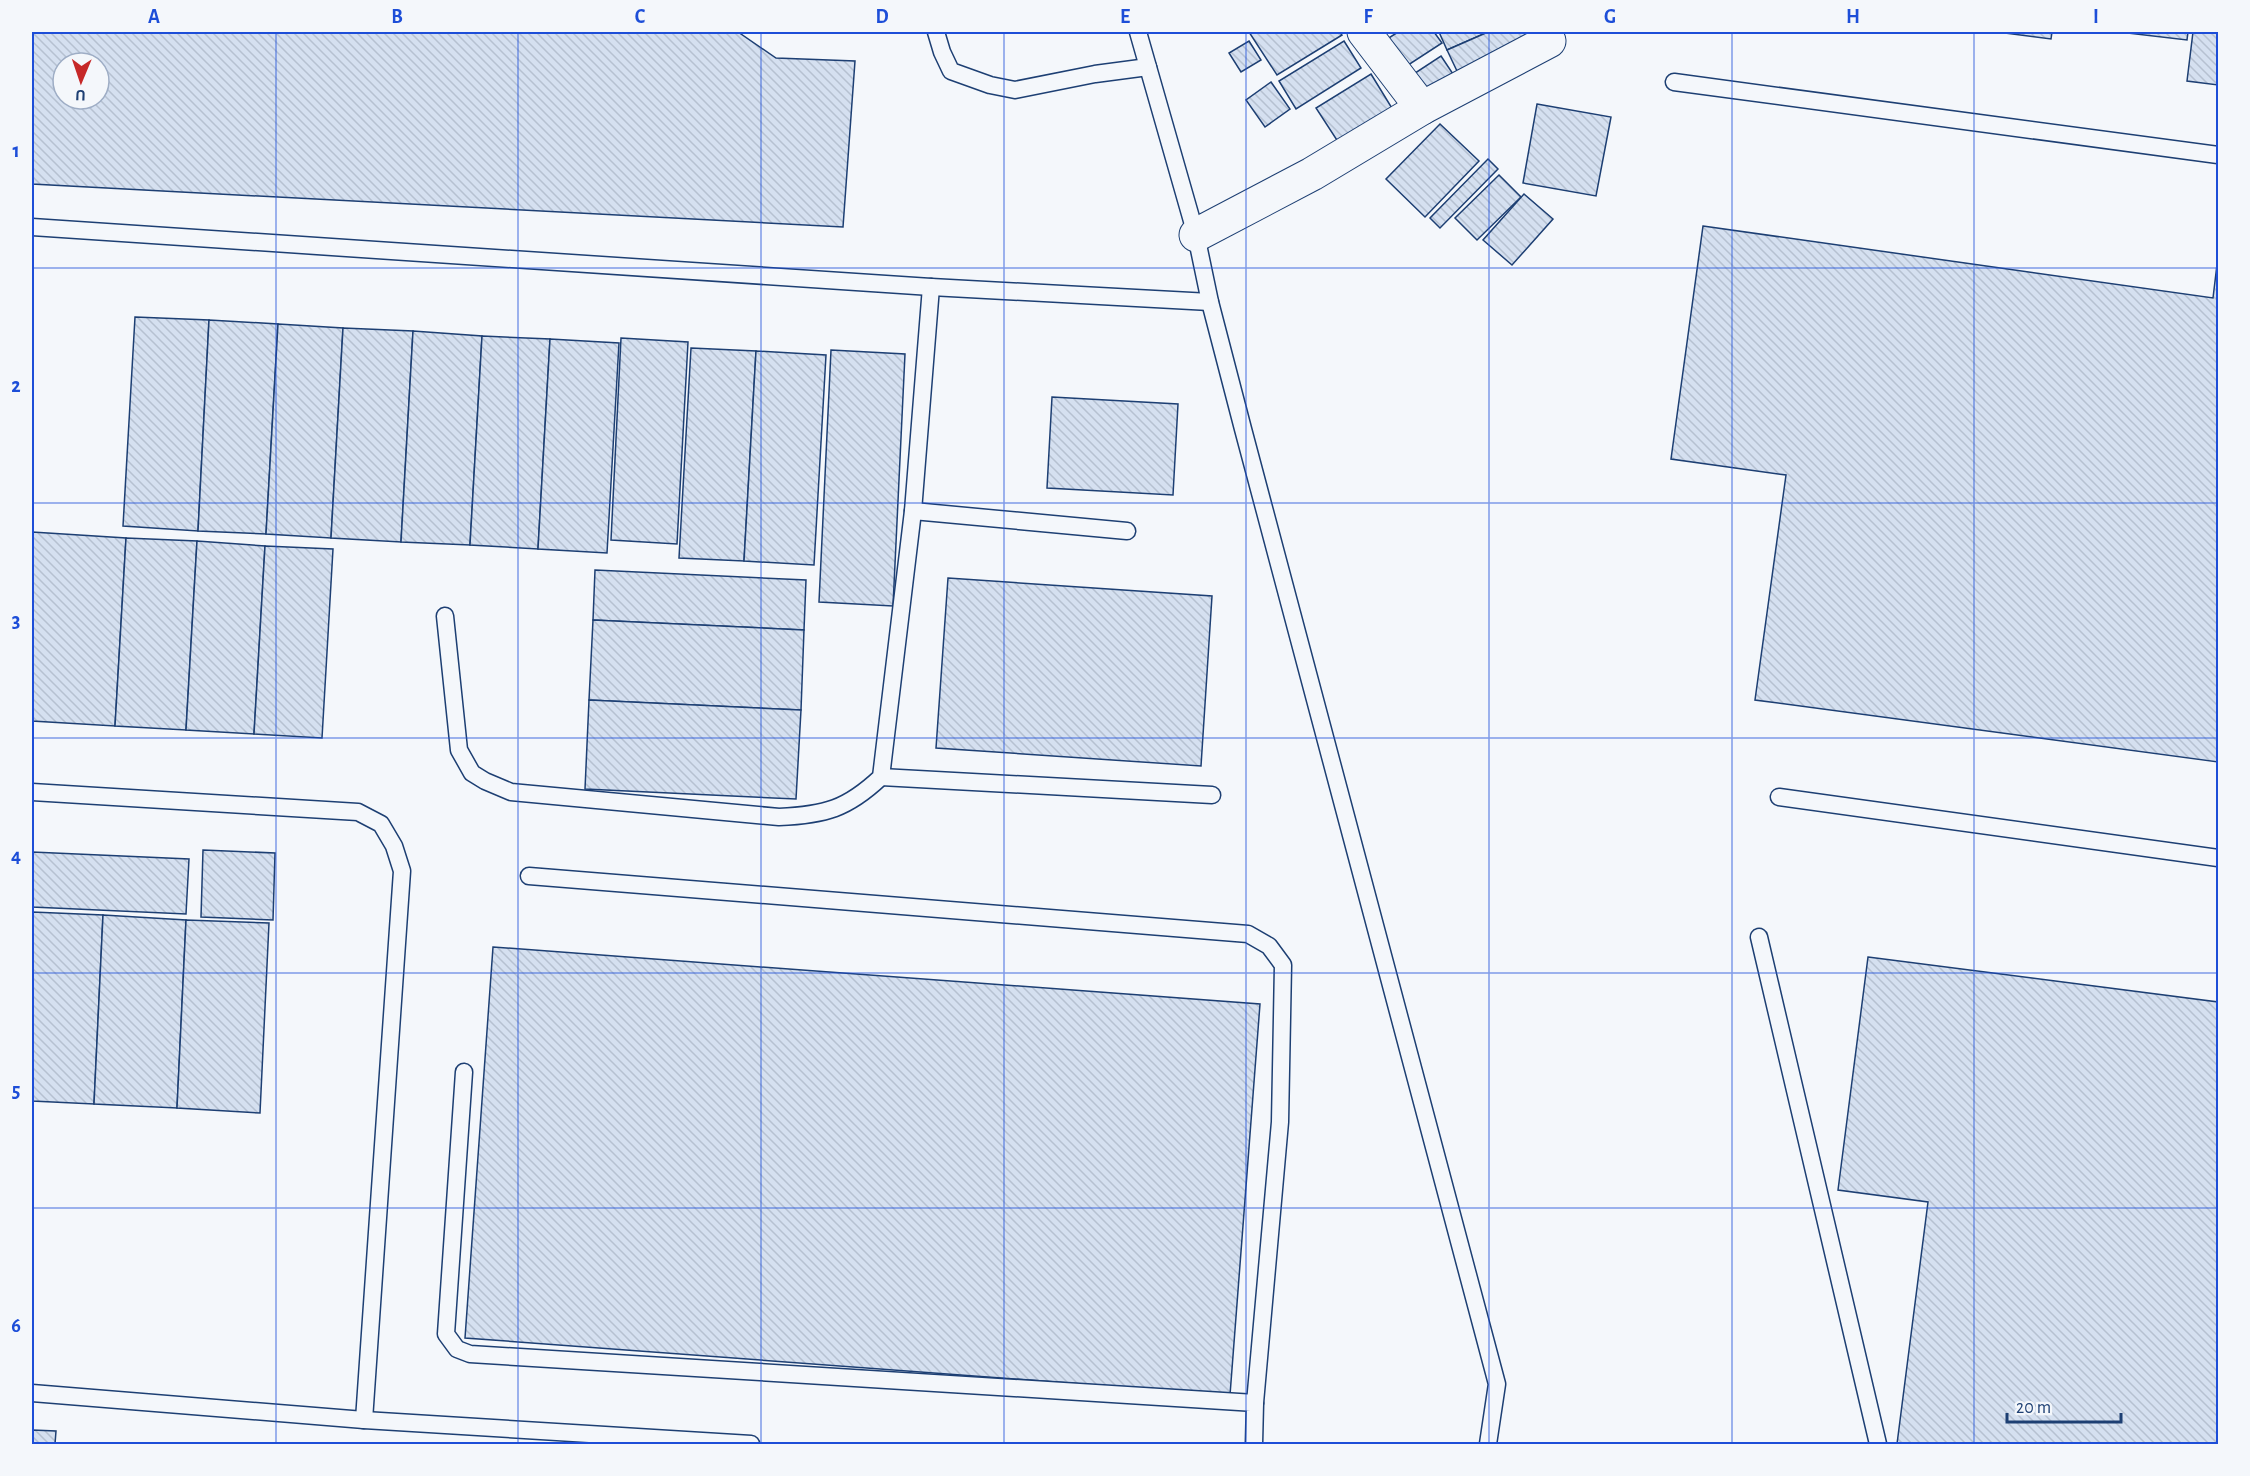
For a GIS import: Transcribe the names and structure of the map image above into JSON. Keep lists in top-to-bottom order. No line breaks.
{"scale_bar":"20 m","north":"bottom","grid":{"columns":["A","B","C","D","E","F","G","H","I"],"rows":["1","2","3","4","5","6"]}}
